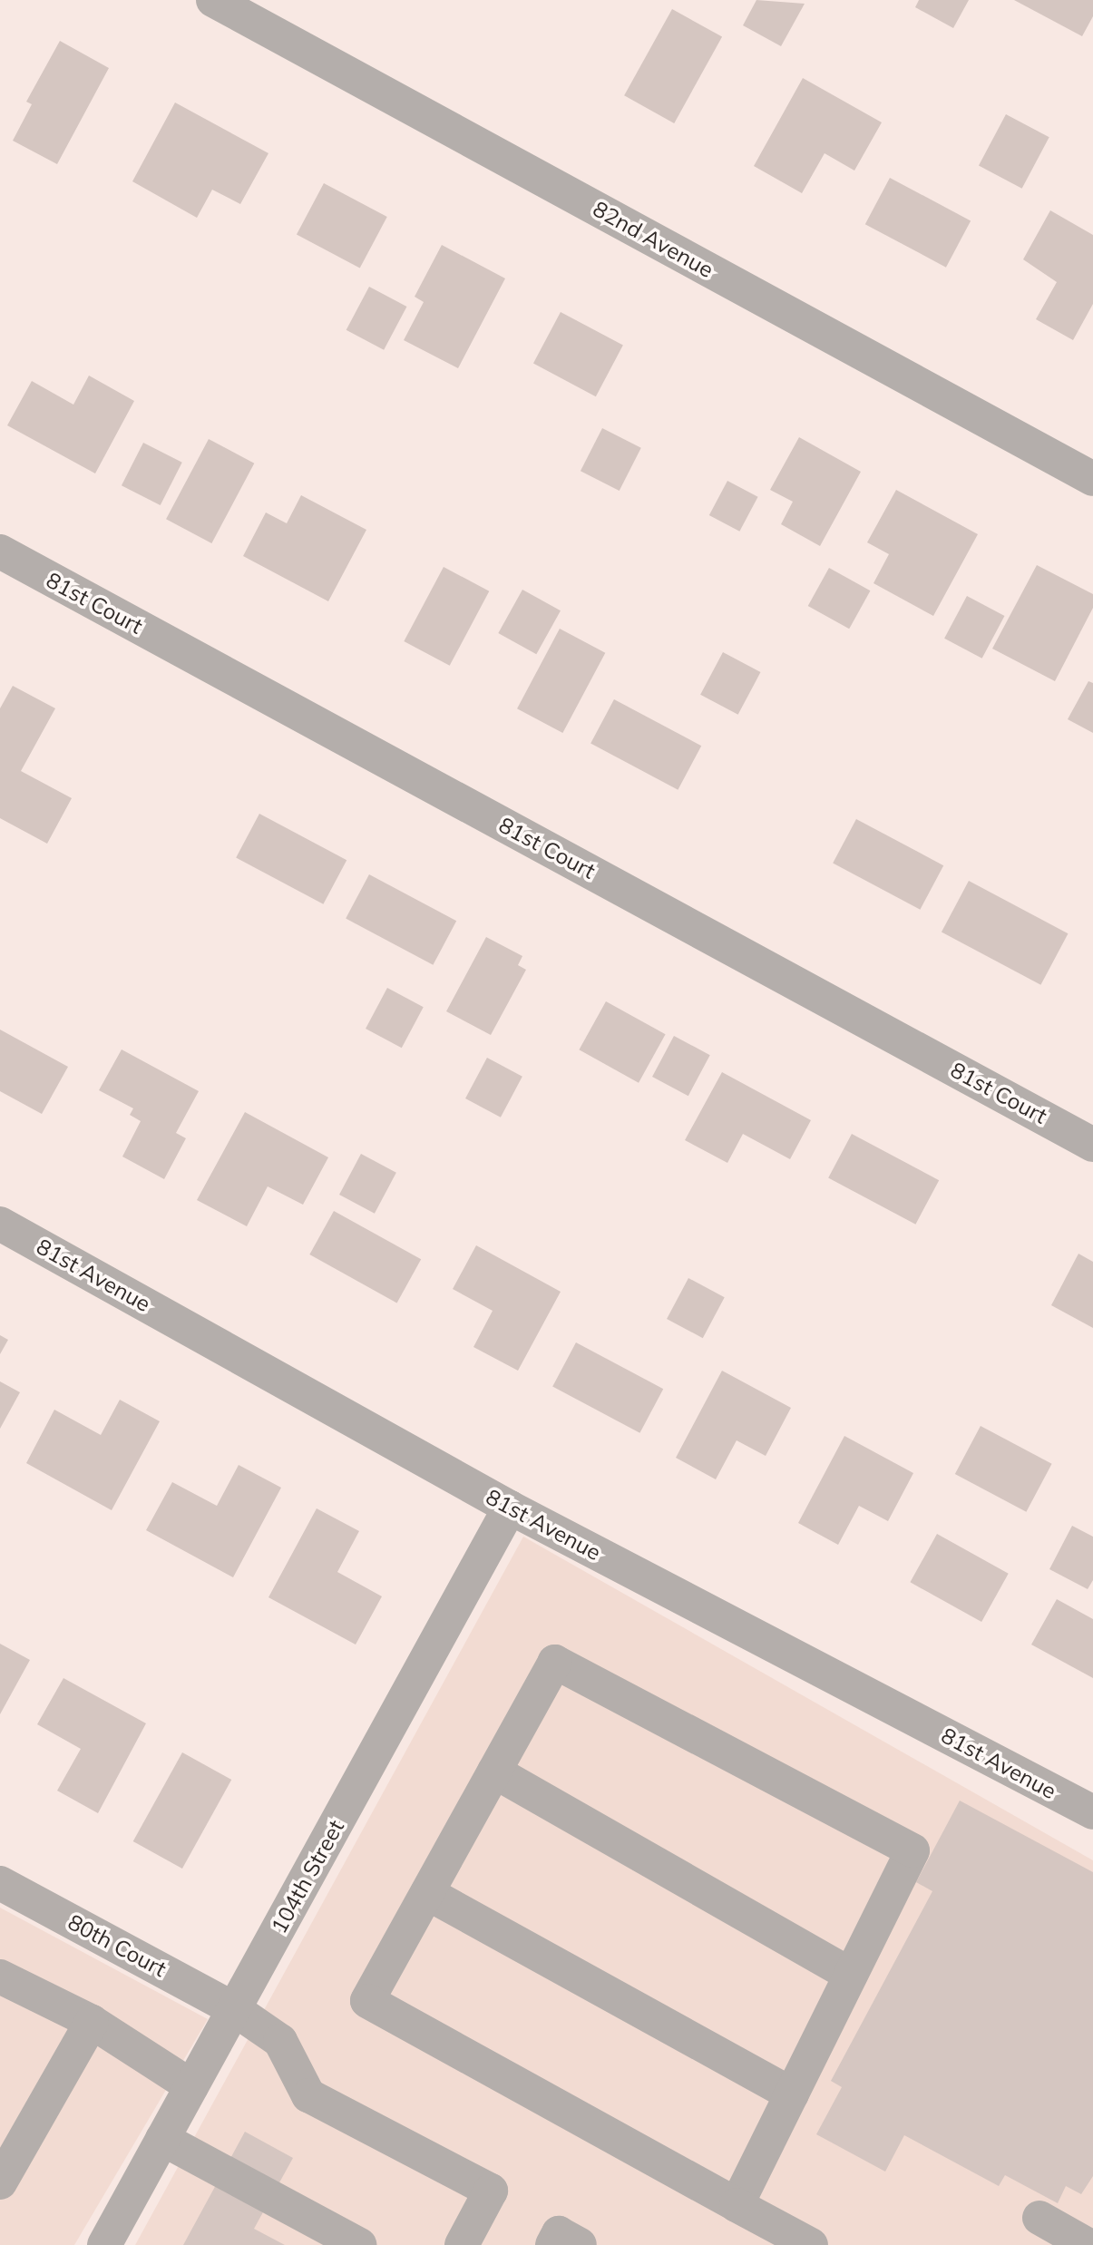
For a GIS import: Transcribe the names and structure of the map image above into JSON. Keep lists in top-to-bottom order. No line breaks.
{"streets":{"street":["82nd Avenue","81st Court","81st Avenue","104th Street","80th Court"]},"crossings":[["81st Avenue","104th Street"],["104th Street","80th Court"]]}
